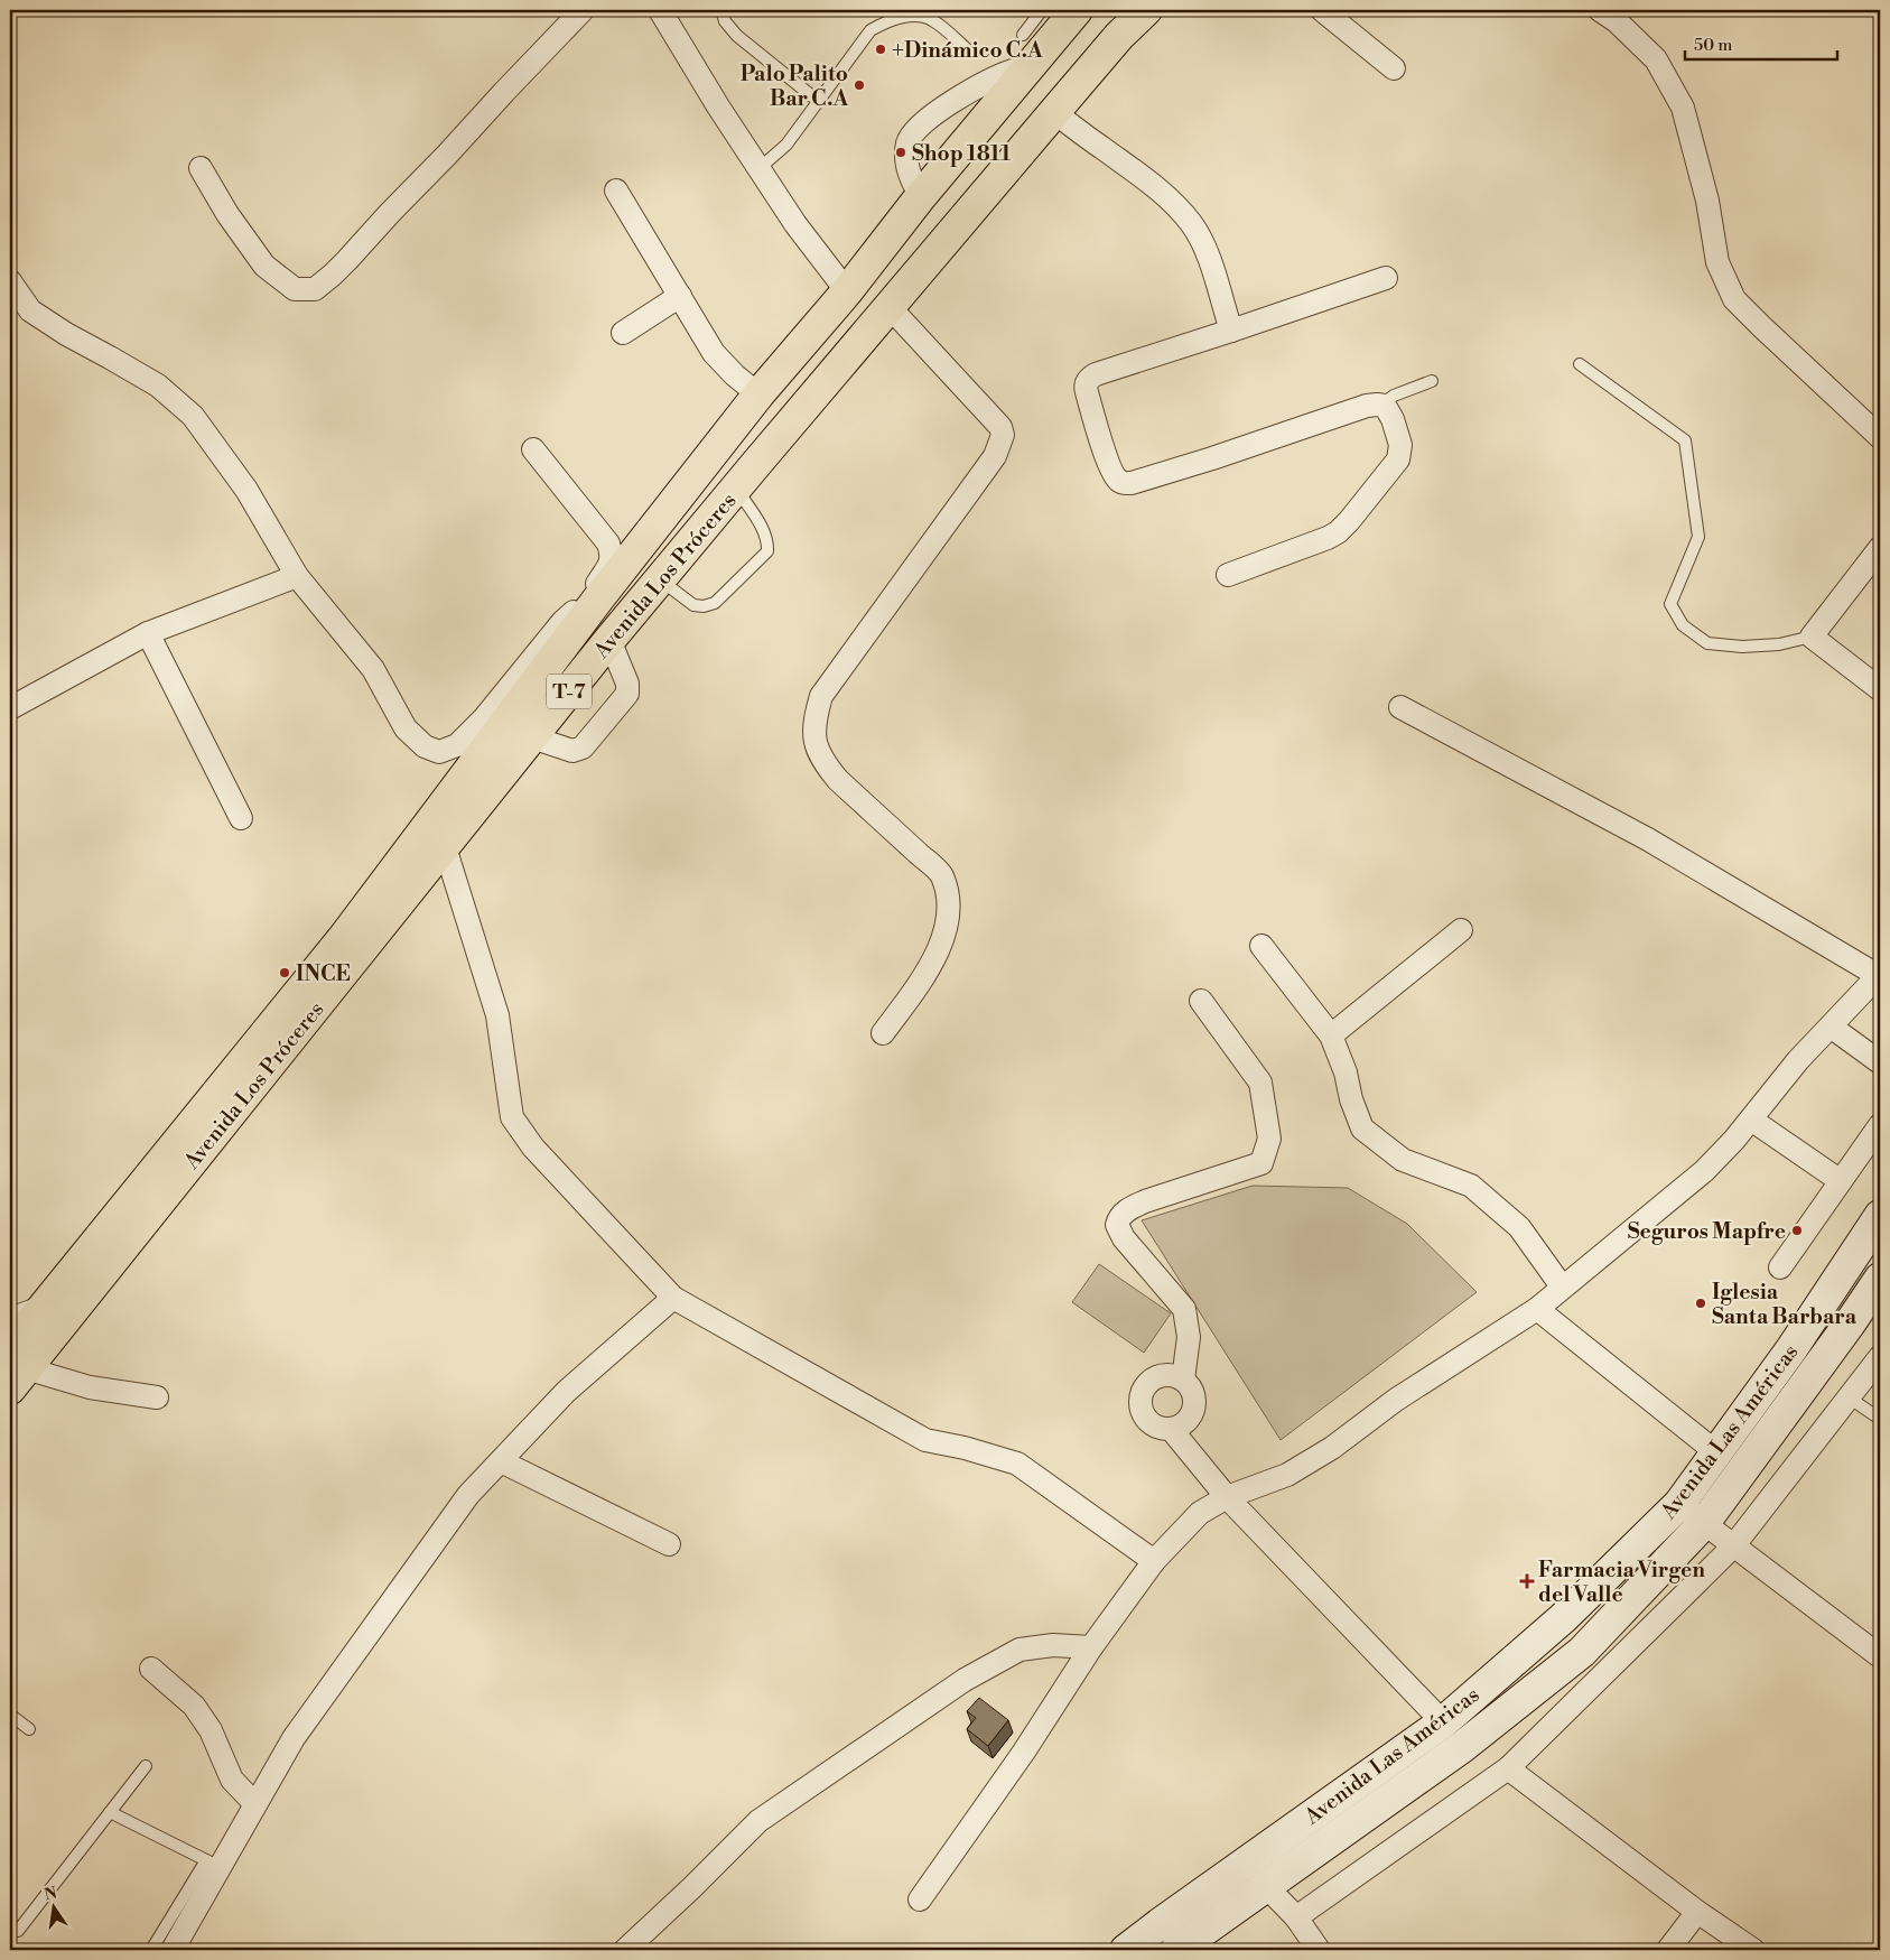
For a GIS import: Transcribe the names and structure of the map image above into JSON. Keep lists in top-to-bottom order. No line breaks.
{"streets":{"highway":["Avenida Los Próceres","T-7"],"street":["Avenida Las Américas"]},"places":{"other":["+Dinámico C.A","Palo Palito Bar C.A","Shop 1811","INCE","Seguros Mapfre","Iglesia Santa Barbara"],"health":["Farmacia Virgen del Valle"]},"scale_bar":"50 m","north":"top"}
